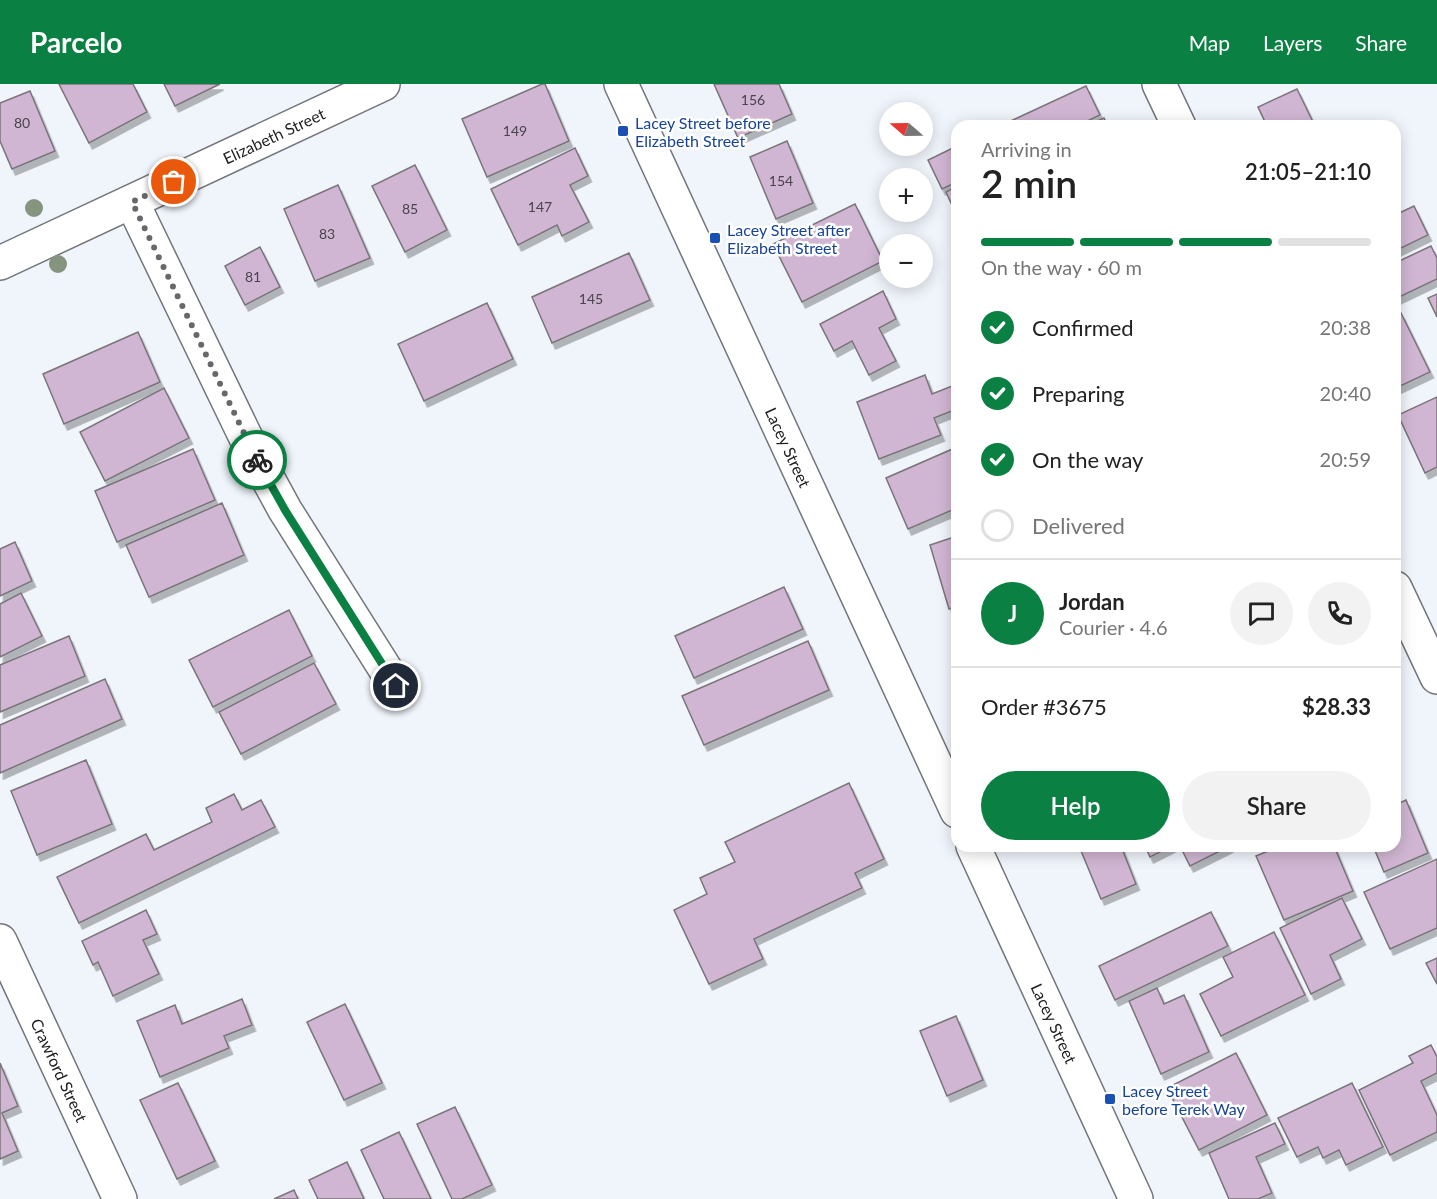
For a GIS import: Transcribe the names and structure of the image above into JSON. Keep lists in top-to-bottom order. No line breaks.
{"streets":{"street":["Elizabeth Street","Lacey Street","Crawford Street"]},"places":{"transit":["Lacey Street before Elizabeth Street","Lacey Street after Elizabeth Street","Lacey Street before Terek Way"]},"house_numbers":["156","80","149","154","147","85","83","81","145"],"north":"left","page":{"header":"Parcelo","nav":["Map","Layers","Share"],"map_buttons":["+","−"],"heading":["2 min","Arriving in","21:05–21:10"],"panel":["Jordan","Courier · 4.6","Order #3675","$28.33"],"bar":"On the way · 60 m","list":[["Confirmed","20:38"],["Preparing","20:40"],["On the way","20:59"],"Delivered"],"round":"J","buttons":["Help","Share"]}}
